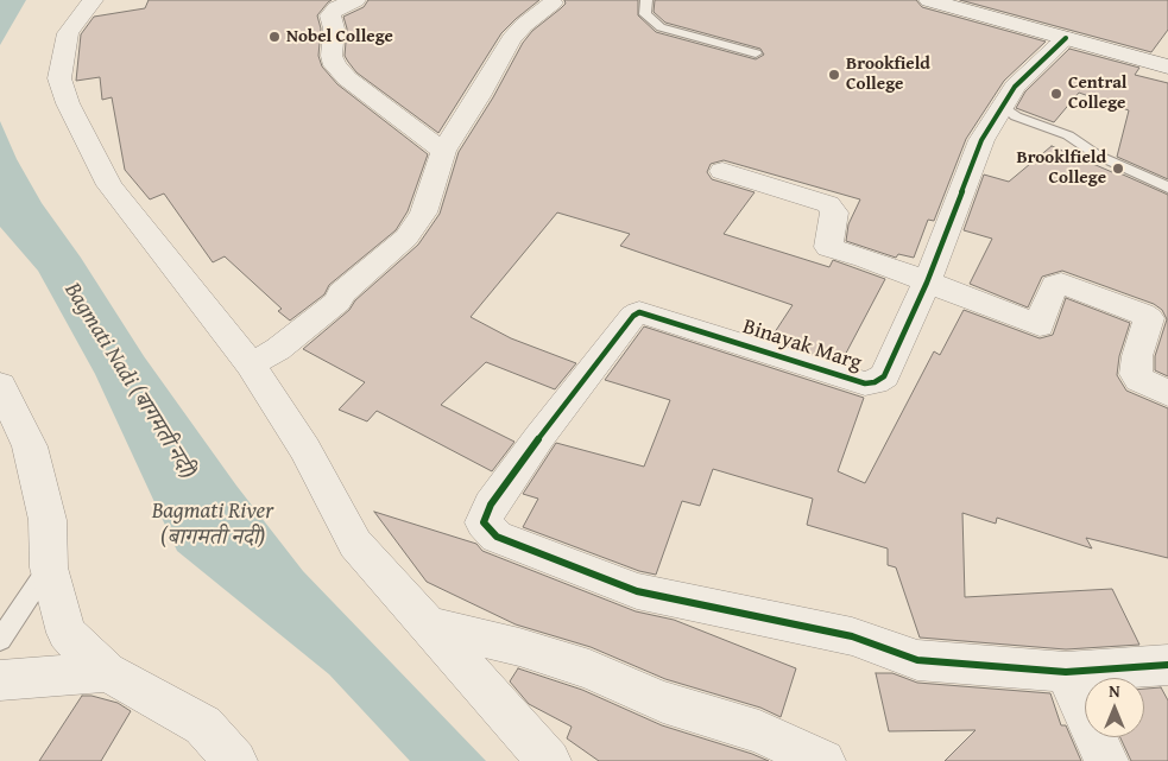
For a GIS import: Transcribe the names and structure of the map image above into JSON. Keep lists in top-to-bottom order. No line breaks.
{"streets":{"street":["Binayak Marg"]},"water":["Bagmati Nadi (बागमती नदी)","Bagmati River (बागमती नदी)"],"places":["Nobel College","Brookfield College","Central College","Brooklfield College"],"north":"top"}
